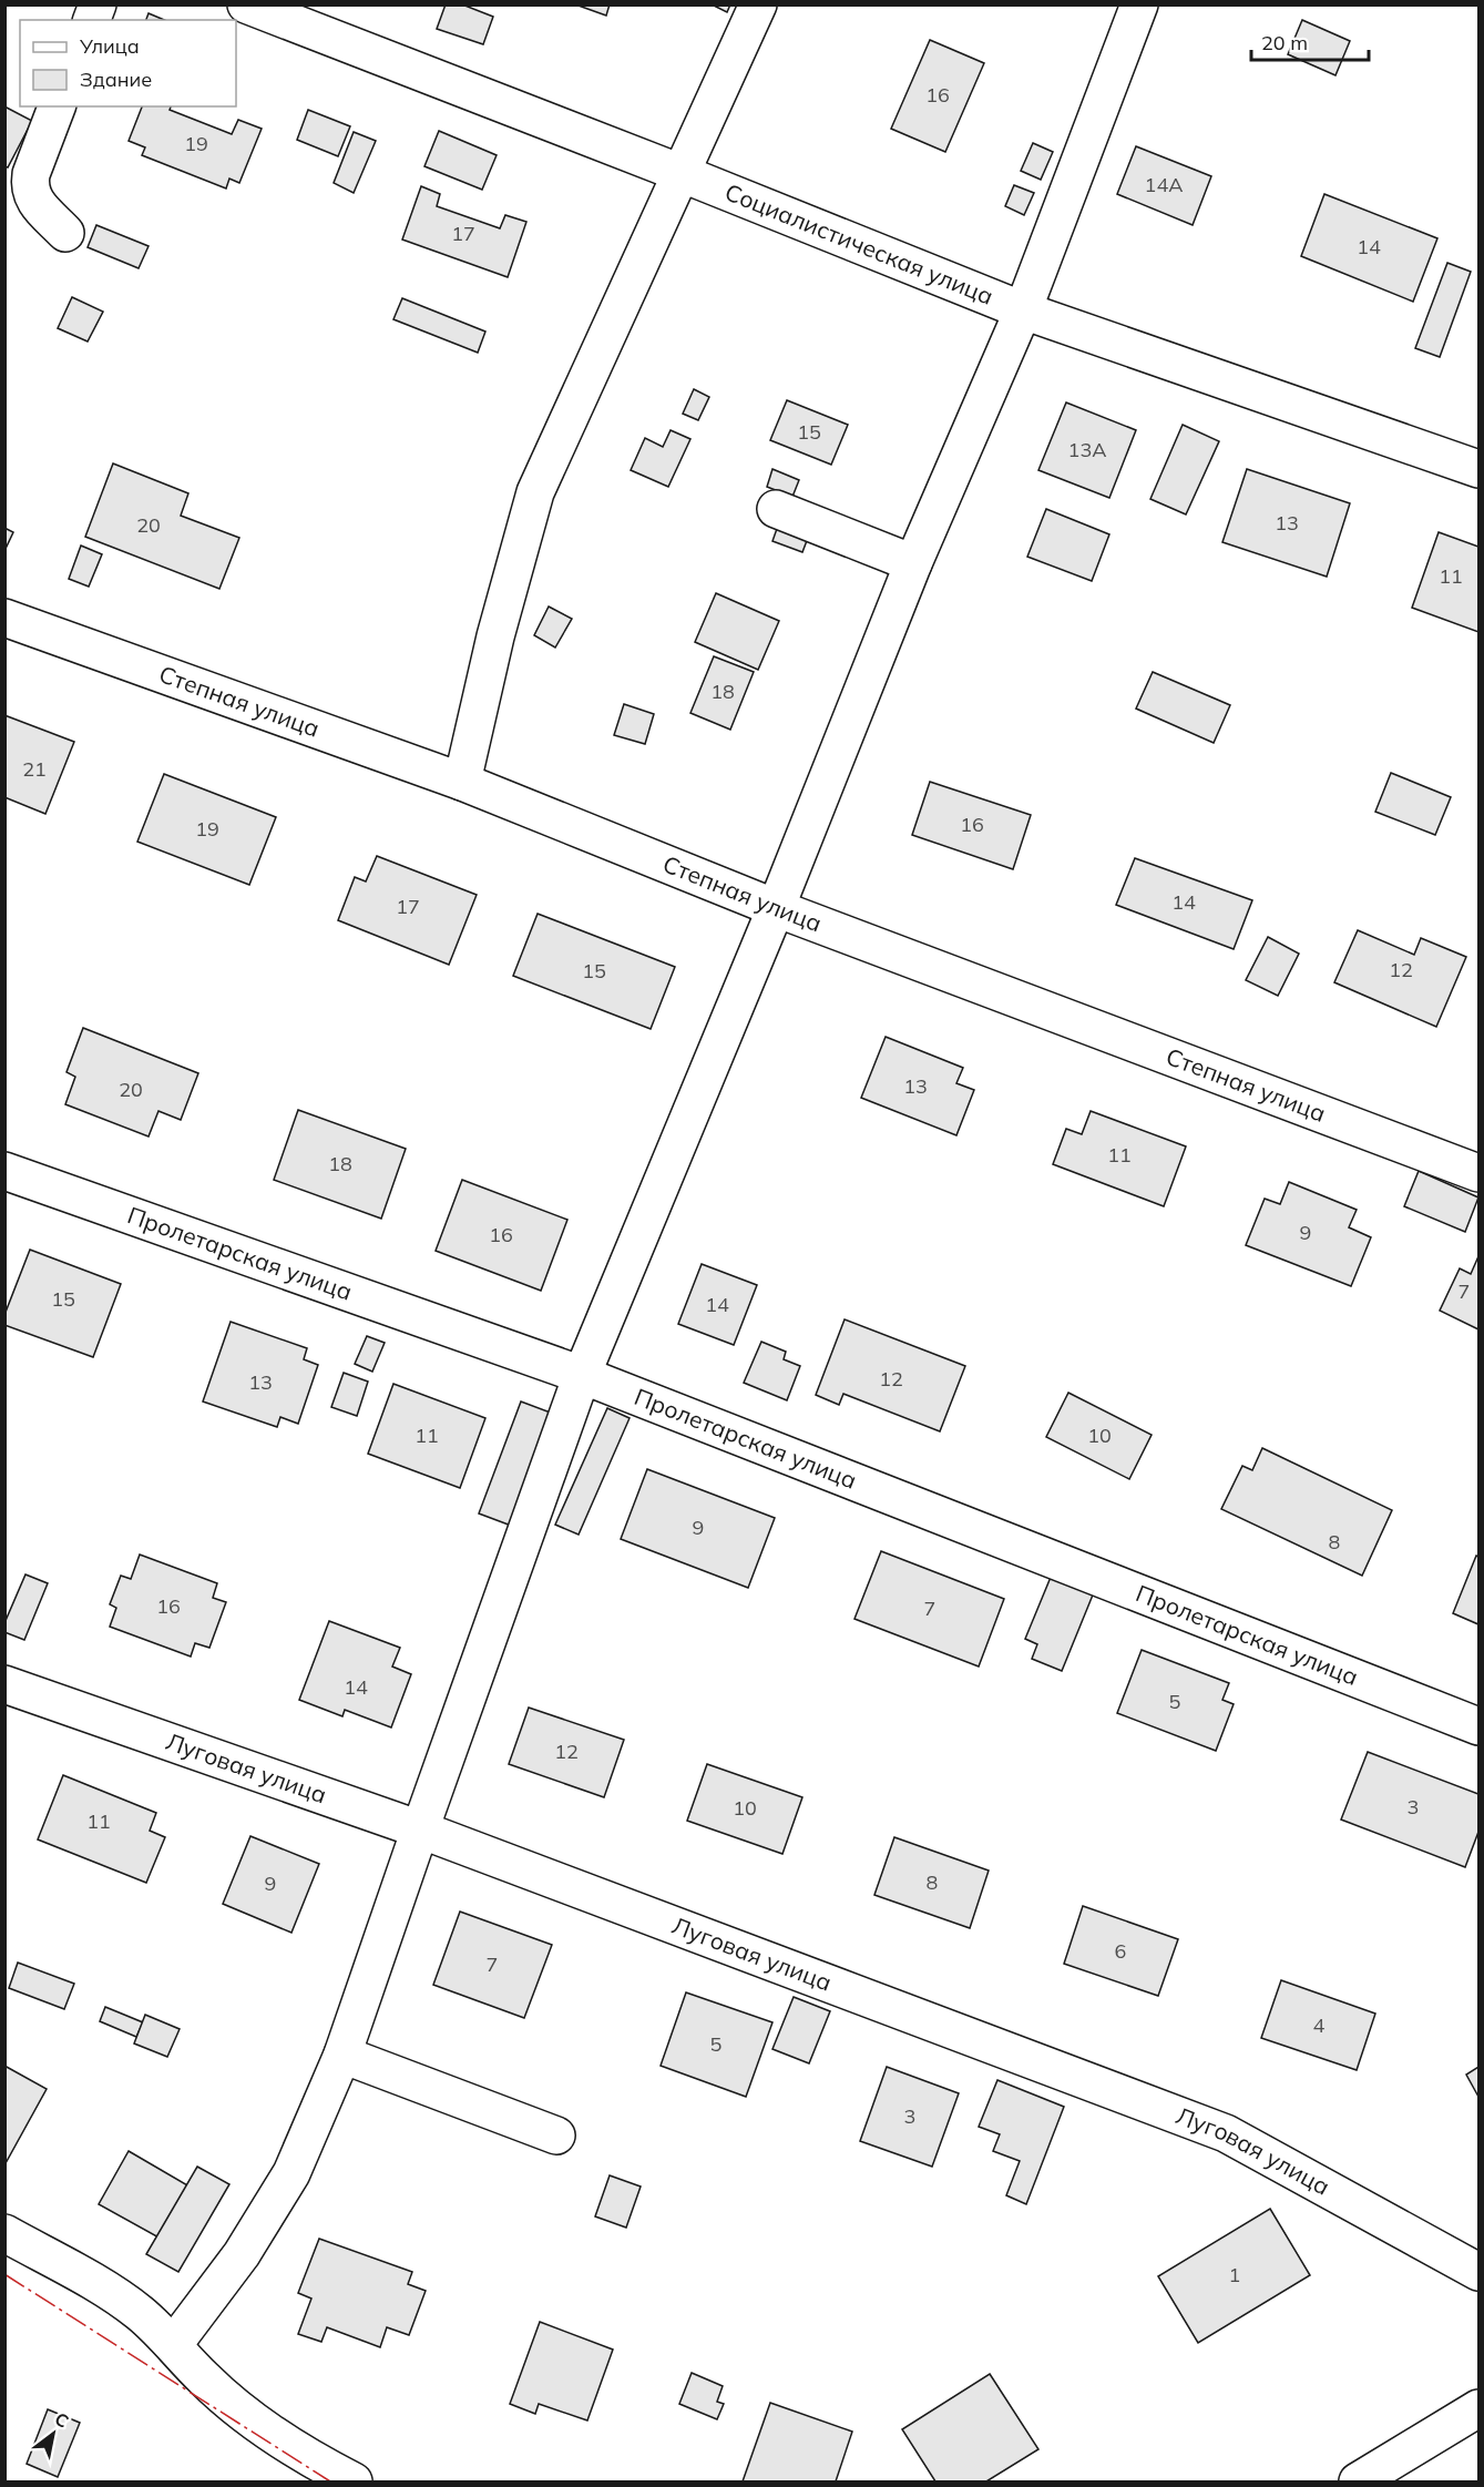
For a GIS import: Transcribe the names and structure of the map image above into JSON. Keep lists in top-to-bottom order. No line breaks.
{"streets":{"street":["Социалистическая улица","Степная улица","Пролетарская улица","Луговая улица"]},"house_numbers":["16","19","14А","17","14","15","13А","13","20","11","18","21","16","19","14","17","12","15","13","20","11","18","9","16","7","15","14","12","13","11","10","9","8","16","7","14","5","12","3","10","11","8","9","6","7","4","5","3","1"],"legend":["Улица","Здание"],"scale_bar":"20 m","north":"top right"}
